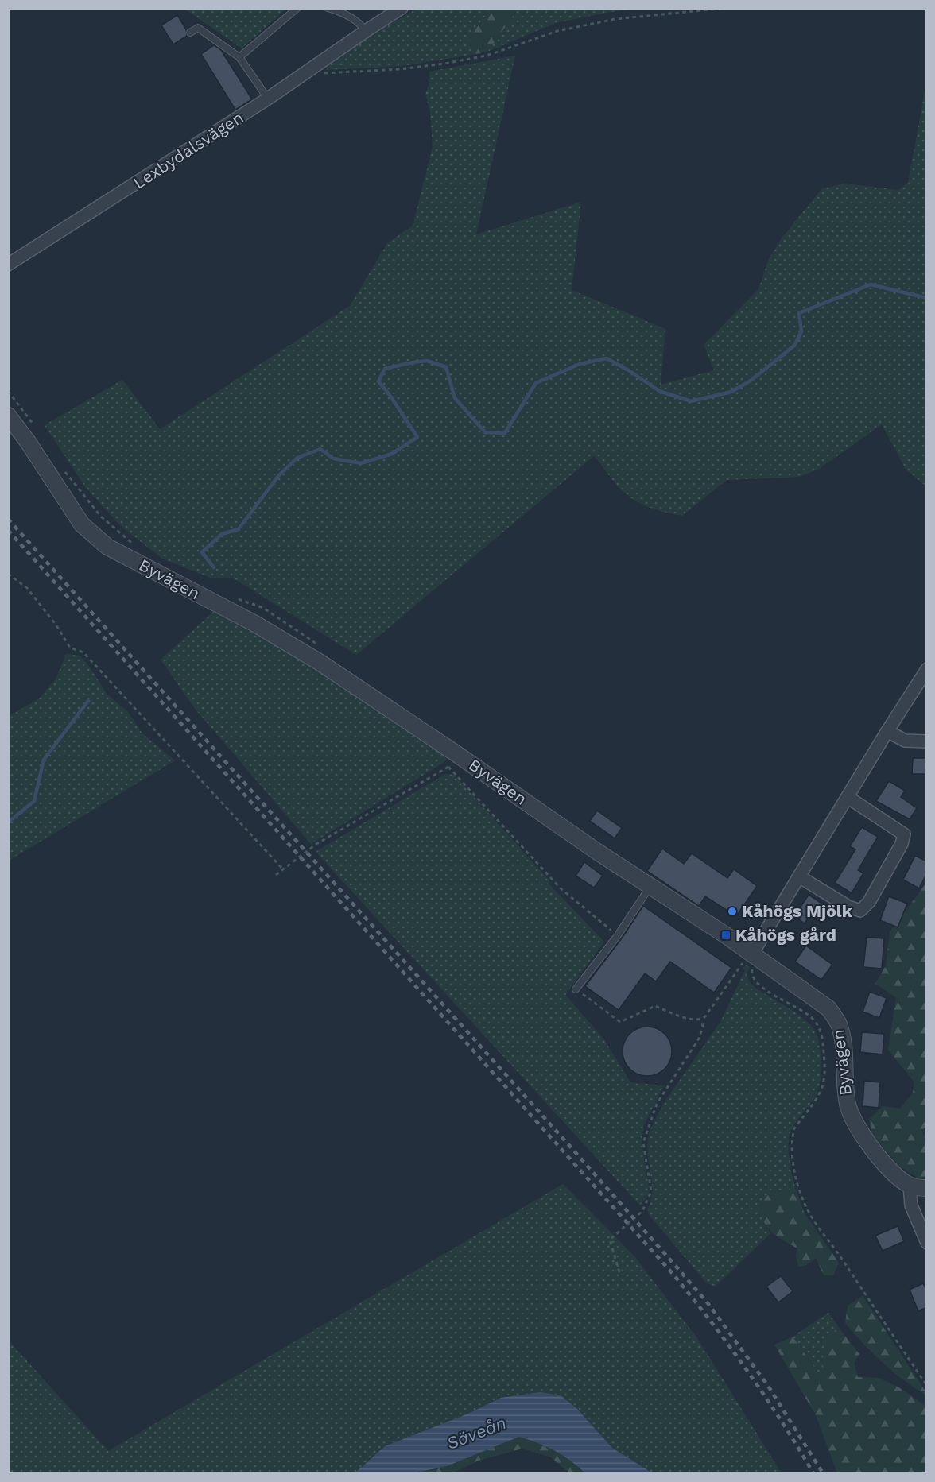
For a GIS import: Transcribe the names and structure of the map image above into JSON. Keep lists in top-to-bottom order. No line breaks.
{"streets":{"street":["Lexbydalsvägen","Byvägen"]},"water":["Säveån"],"places":{"other":["Kåhögs Mjölk"],"transit":["Kåhögs gård"]}}
